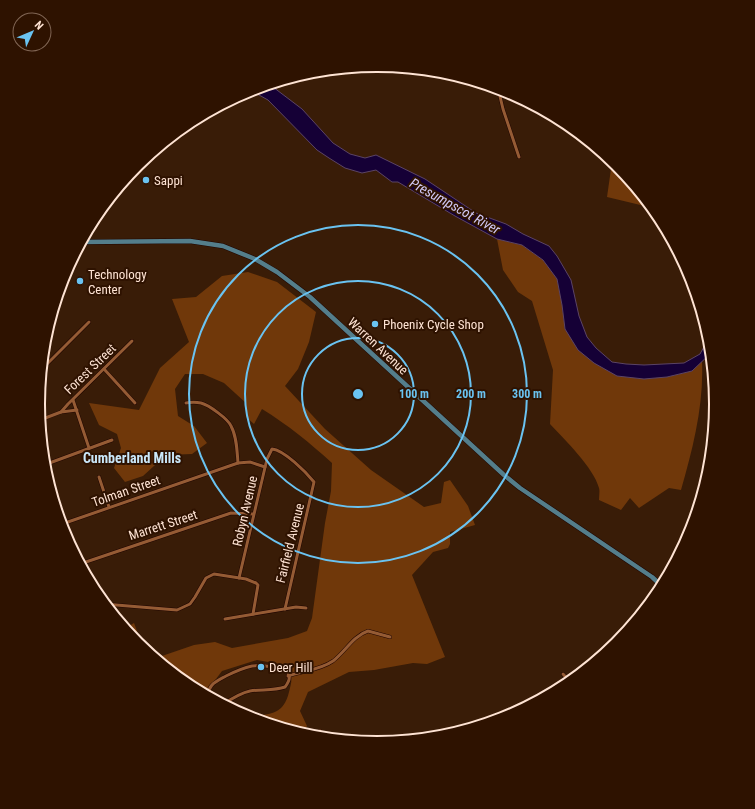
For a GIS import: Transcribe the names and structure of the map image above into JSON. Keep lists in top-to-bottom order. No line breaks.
{"streets":{"main road":["Warren Avenue"],"street":["Forest Street","Tolman Street","Robyn Avenue","Marrett Street","Fairfield Avenue"]},"crossings":[["Robyn Avenue","Marrett Street"],["Robyn Avenue","Fairfield Avenue"]],"districts":["Cumberland Mills"],"water":["Presumpscot River"],"places":["Sappi","Technology Center","Phoenix Cycle Shop","Deer Hill"],"north":"top right","rings":["100 m","200 m","300 m"]}
